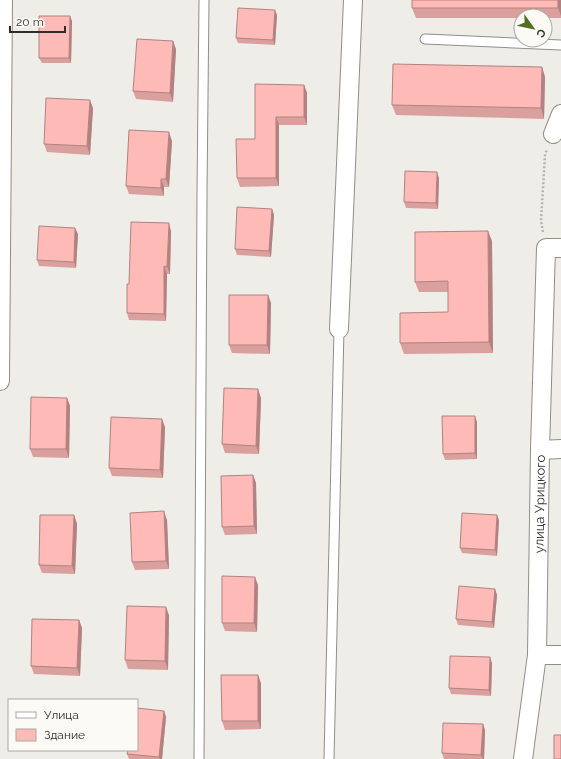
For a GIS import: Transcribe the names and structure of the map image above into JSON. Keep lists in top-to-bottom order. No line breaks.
{"streets":{"street":["улица Урицкого"]},"legend":["Улица","Здание"],"scale_bar":"20 m","north":"bottom right"}
